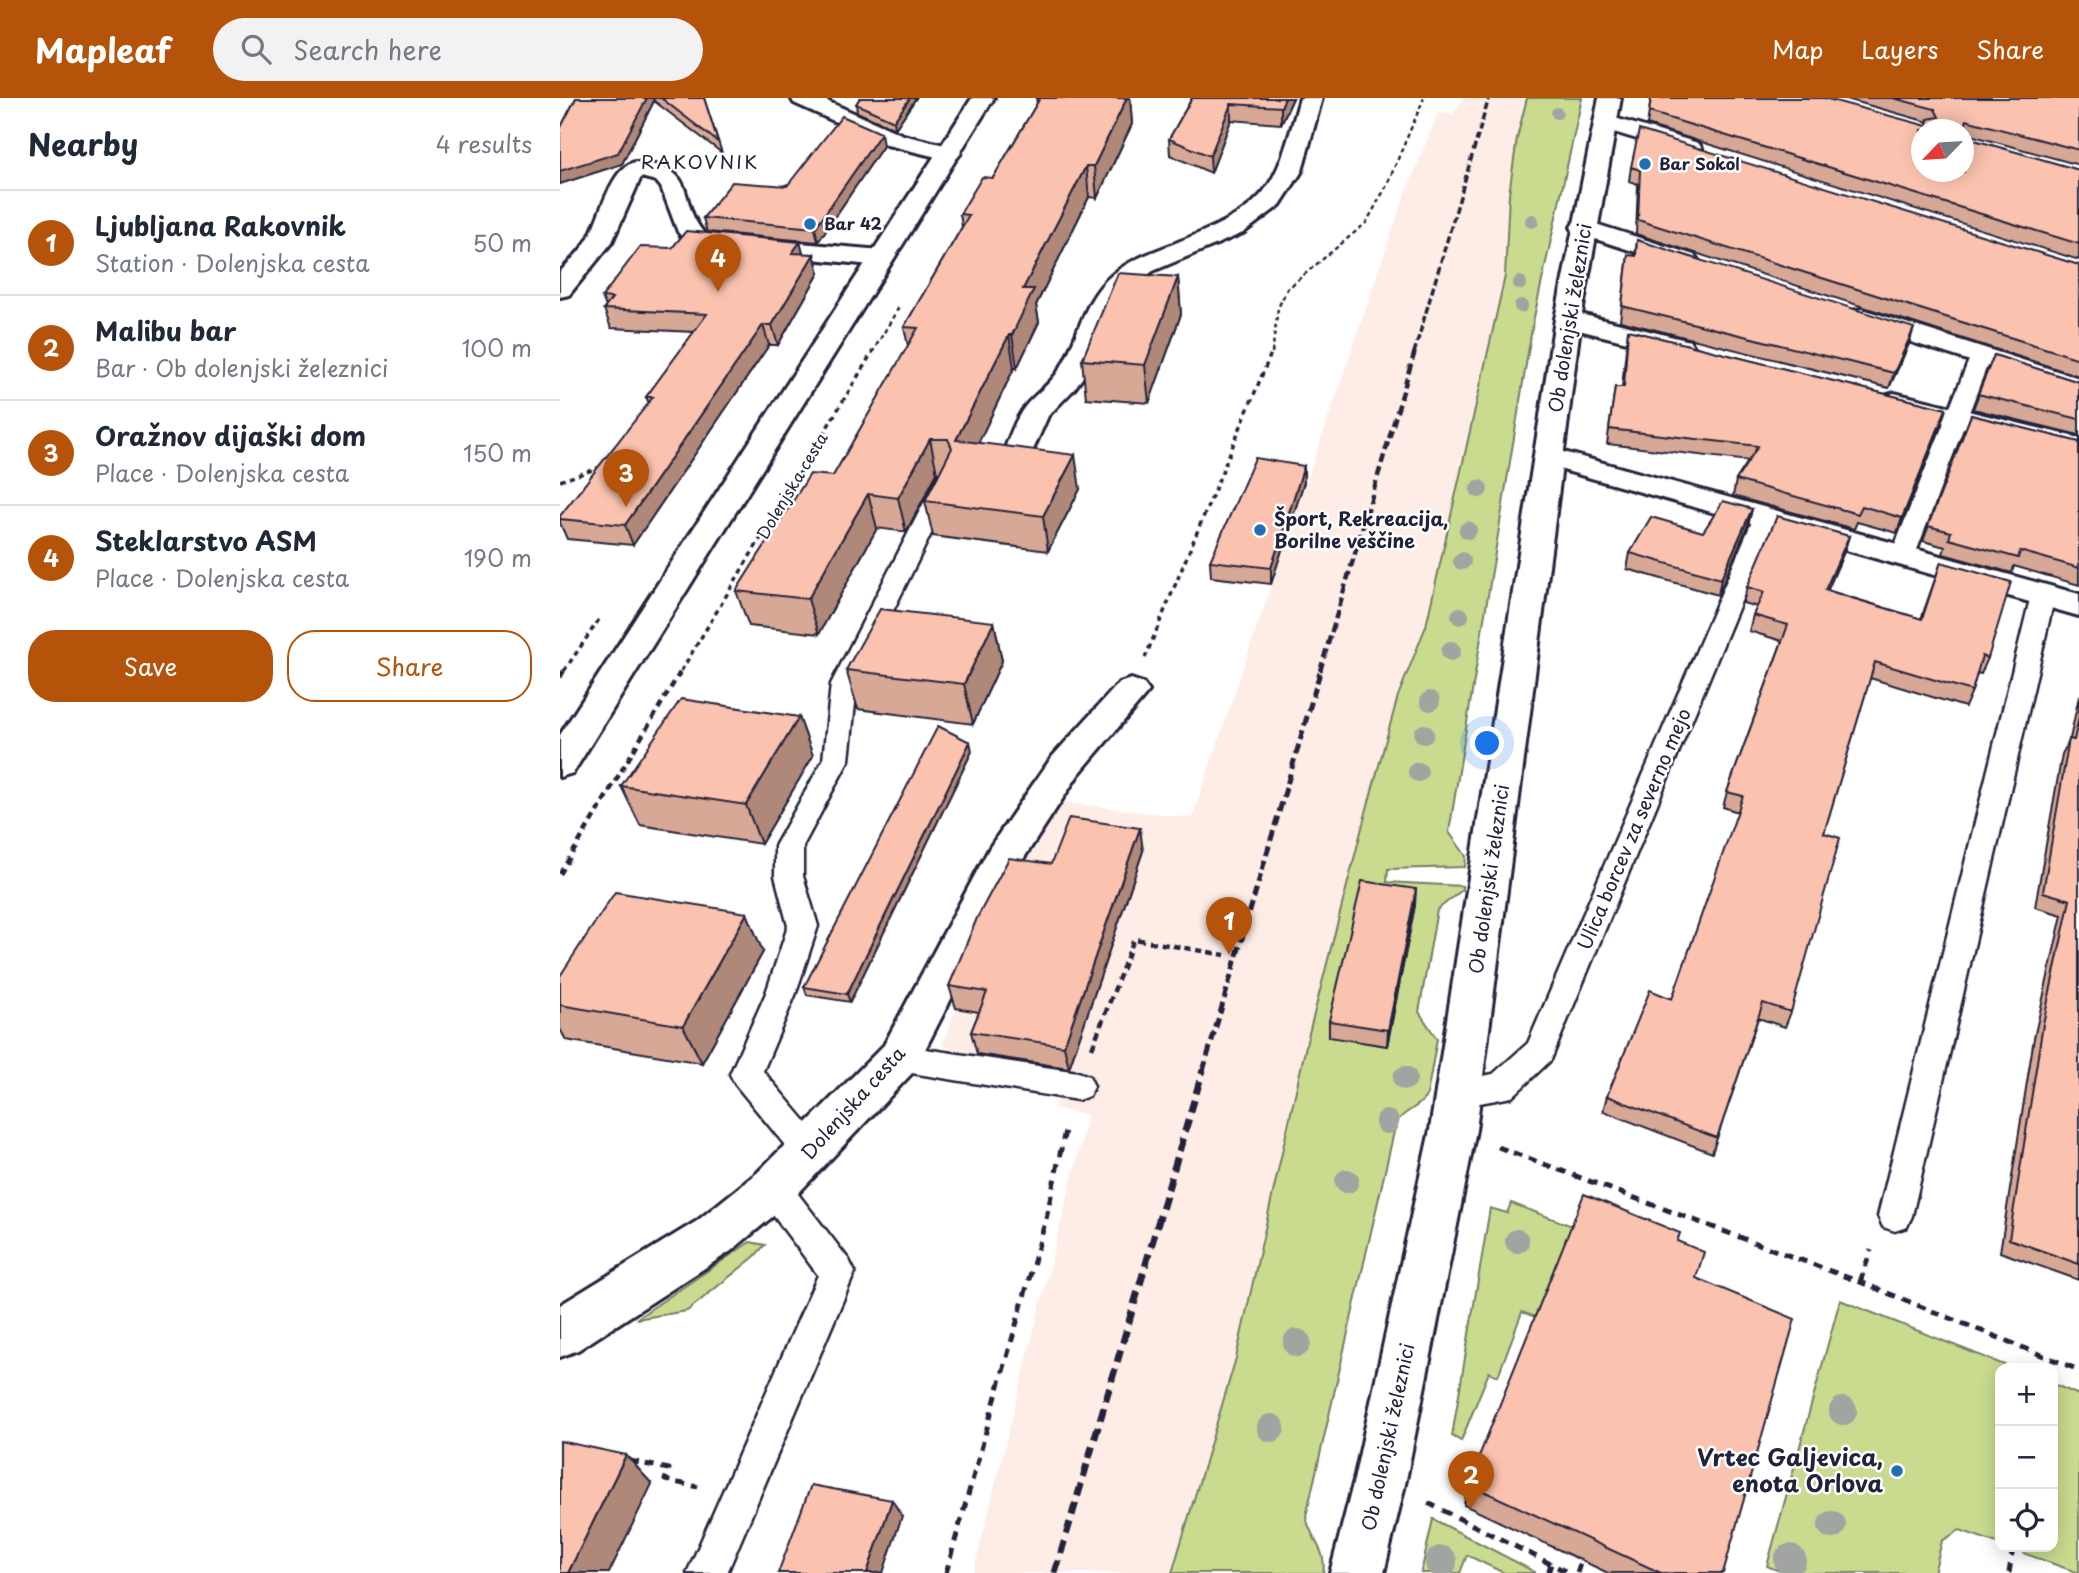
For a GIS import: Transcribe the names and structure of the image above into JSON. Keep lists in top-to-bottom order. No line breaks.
{"streets":{"street":["Ob dolenjski železnici","Dolenjska cesta"],"lane":["Ulica borcev za severno mejo"]},"crossings":[["Ob dolenjski železnici","Ulica borcev za severno mejo"]],"districts":["RAKOVNIK"],"places":["Bar Sokol","Bar 42","Šport, Rekreacija, Borilne veščine","Vrtec Galjevica, enota Orlova"],"north":"bottom left","page":{"header":"Mapleaf","search":"Search here","nav":["Map","Layers","Share"],"heading":["Nearby","4 results"],"list":[{"mark":"1","name":"Ljubljana Rakovnik","note":"Station · Dolenjska cesta","value":"50 m"},{"mark":"2","name":"Malibu bar","note":"Bar · Ob dolenjski železnici","value":"100 m"},{"mark":"3","name":"Oražnov dijaški dom","note":"Place · Dolenjska cesta","value":"150 m"},{"mark":"4","name":"Steklarstvo ASM","note":"Place · Dolenjska cesta","value":"190 m"}],"pins":["4","3","1","2"],"buttons":["Save","Share"],"map_buttons":["+","−"]}}
